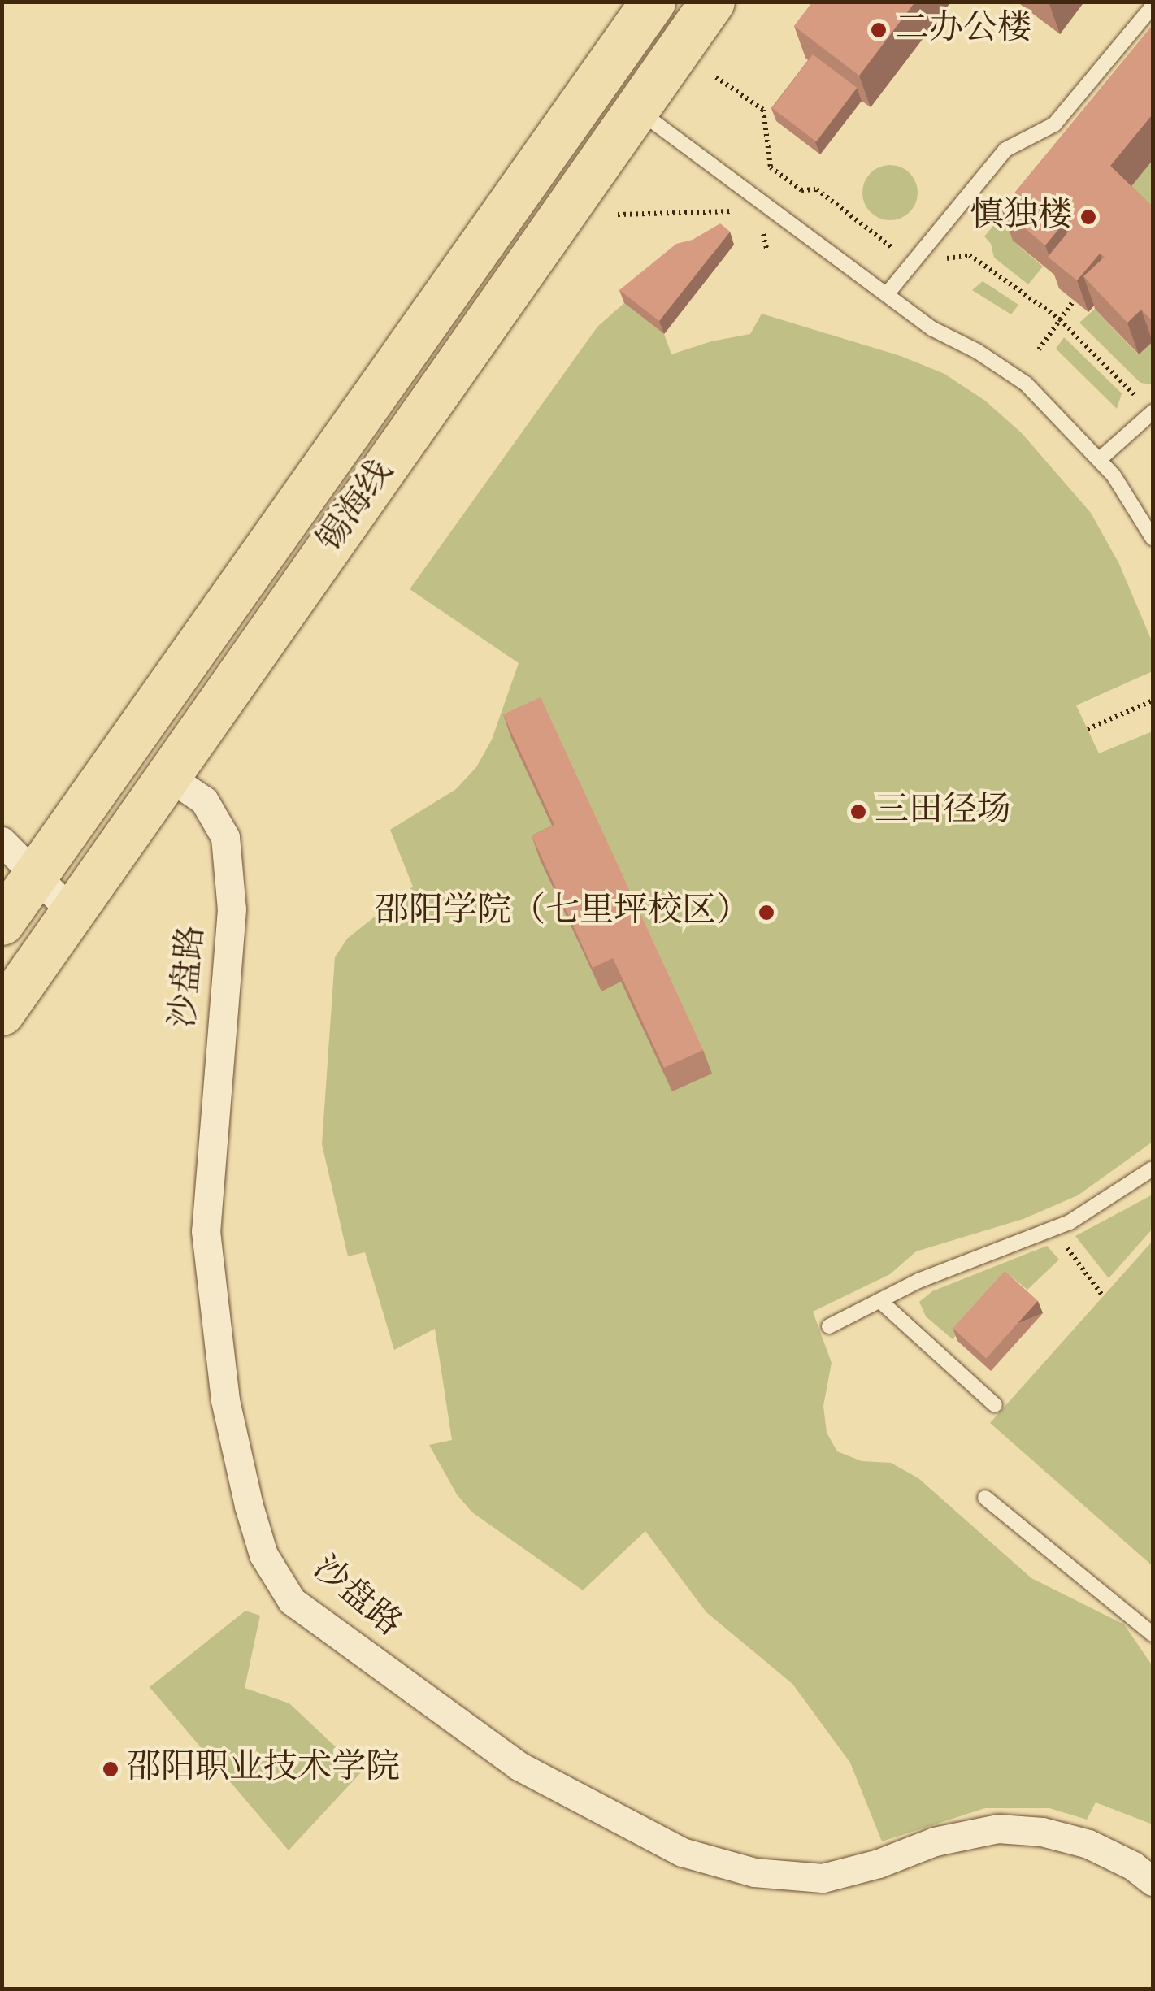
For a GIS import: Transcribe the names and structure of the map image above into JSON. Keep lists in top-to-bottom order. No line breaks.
{"streets":{"highway":["锡海线"],"street":["沙盘路"]},"crossings":[["锡海线","沙盘路"]],"places":["二办公楼","慎独楼","三田径场","邵阳学院（七里坪校区）","邵阳职业技术学院"]}
